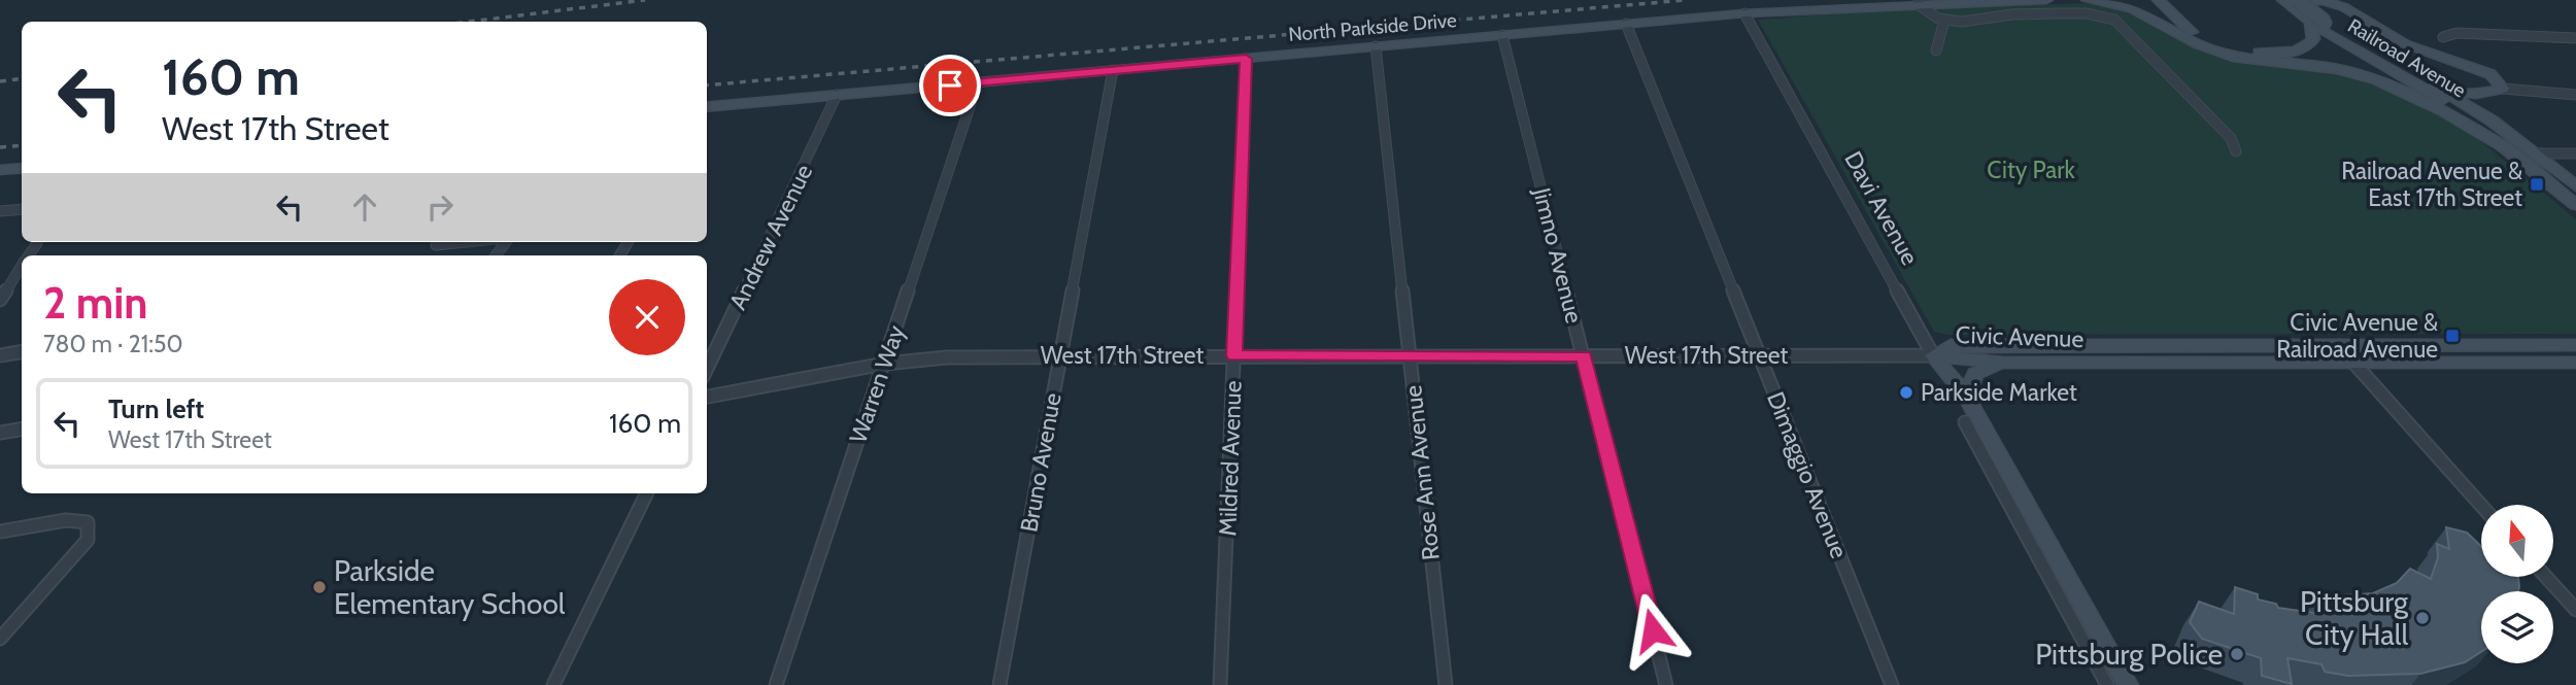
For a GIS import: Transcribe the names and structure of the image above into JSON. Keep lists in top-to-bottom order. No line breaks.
{"streets":{"street":["North Parkside Drive","Railroad Avenue","Davi Avenue","Andrew Avenue","Jimno Avenue","Civic Avenue","West 17th Street","Warren Way","Mildred Avenue","Bruno Avenue","Rose Ann Avenue","Dimaggio Avenue"]},"crossings":[["North Parkside Drive","Davi Avenue"],["North Parkside Drive","Andrew Avenue"],["North Parkside Drive","Jimno Avenue"],["North Parkside Drive","Warren Way"],["North Parkside Drive","Mildred Avenue"],["North Parkside Drive","Bruno Avenue"],["North Parkside Drive","Rose Ann Avenue"],["North Parkside Drive","Dimaggio Avenue"],["Davi Avenue","Civic Avenue"],["Davi Avenue","West 17th Street"],["Jimno Avenue","West 17th Street"],["Civic Avenue","West 17th Street"],["West 17th Street","Warren Way"],["West 17th Street","Mildred Avenue"],["West 17th Street","Bruno Avenue"],["West 17th Street","Rose Ann Avenue"],["West 17th Street","Dimaggio Avenue"]],"parks":["City Park"],"places":{"transit":["Railroad Avenue & East 17th Street","Civic Avenue & Railroad Avenue"],"other":["Parkside Market","Parkside Elementary School","Pittsburg City Hall","Pittsburg Police"]},"north":"top","page":{"turn":["160 m","West 17th Street"],"heading":["2 min","780 m · 21:50"],"list":[{"name":"Turn left","note":"West 17th Street","value":"160 m"}]}}
